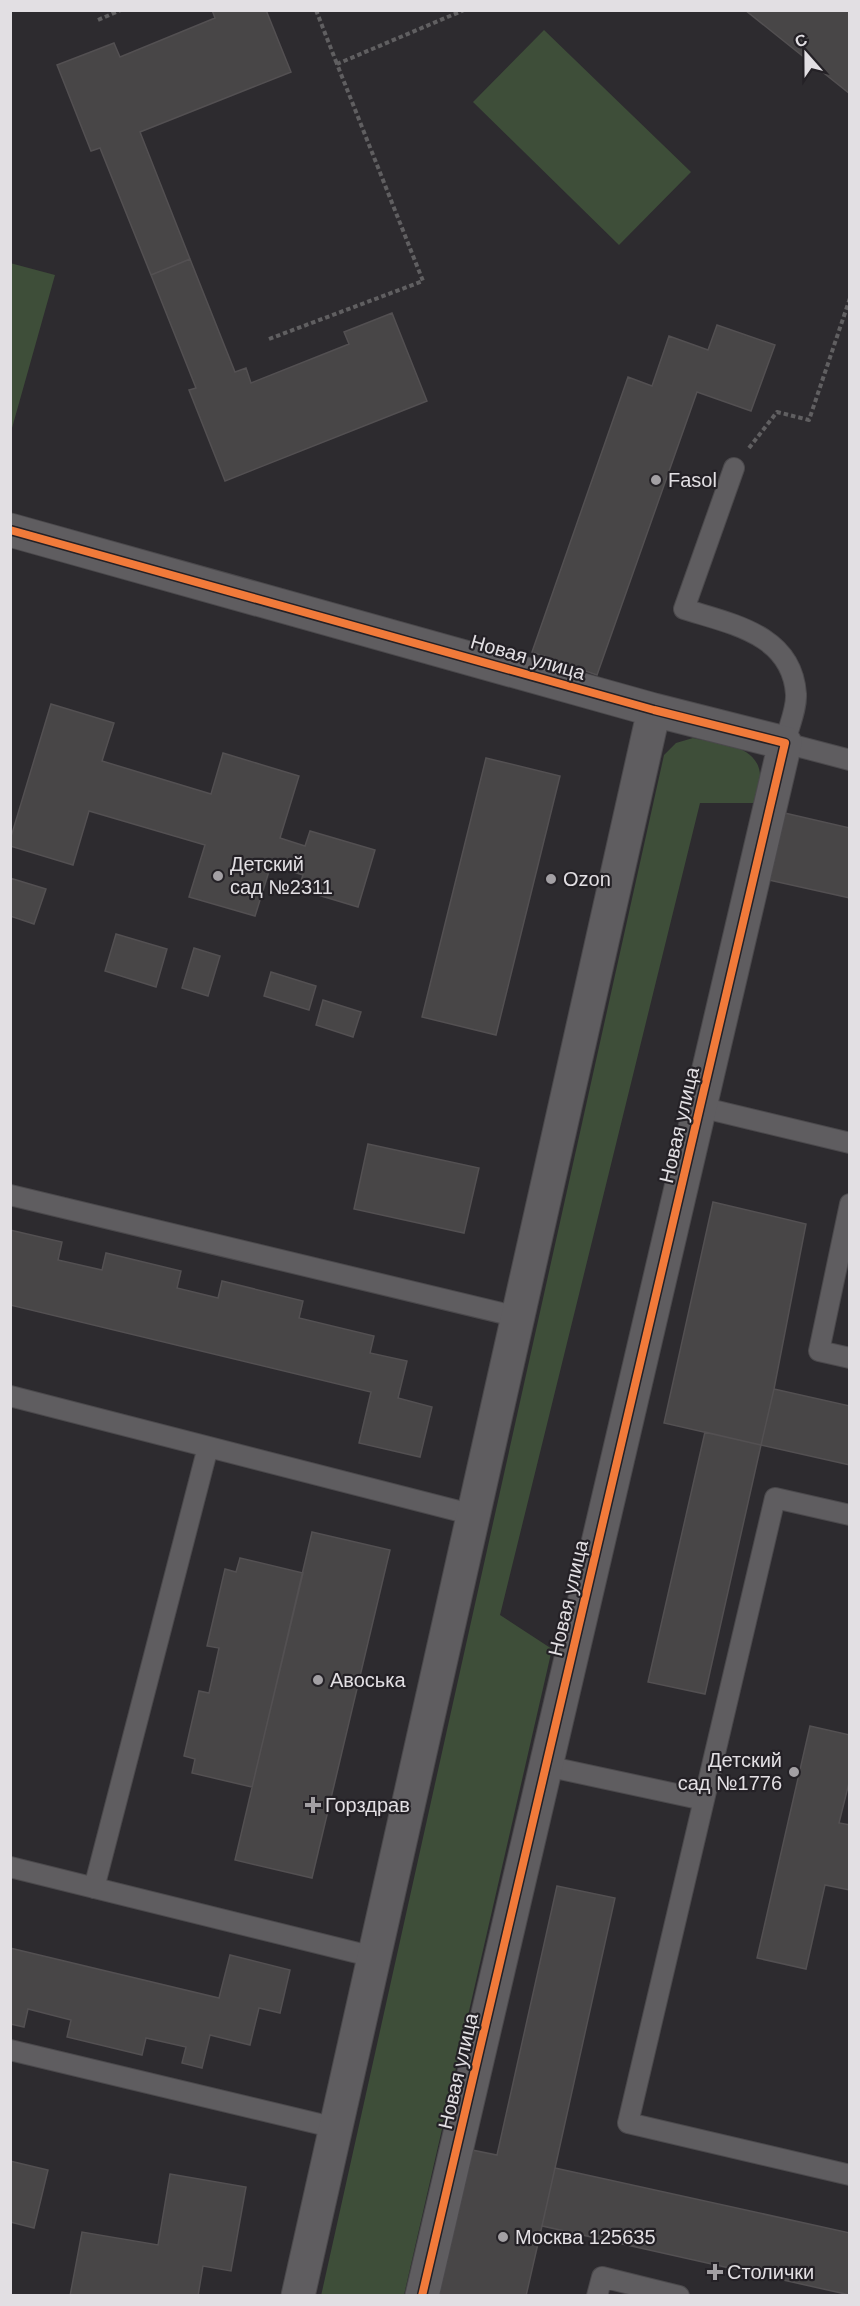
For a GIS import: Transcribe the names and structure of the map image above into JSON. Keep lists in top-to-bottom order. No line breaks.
{"streets":{"street":["Новая улица"]},"places":{"other":["Fasol","Детский сад №2311","Ozon","Авоська","Детский сад №1776","Москва 125635"],"health":["Горздрав","Столички"]},"north":"top"}
